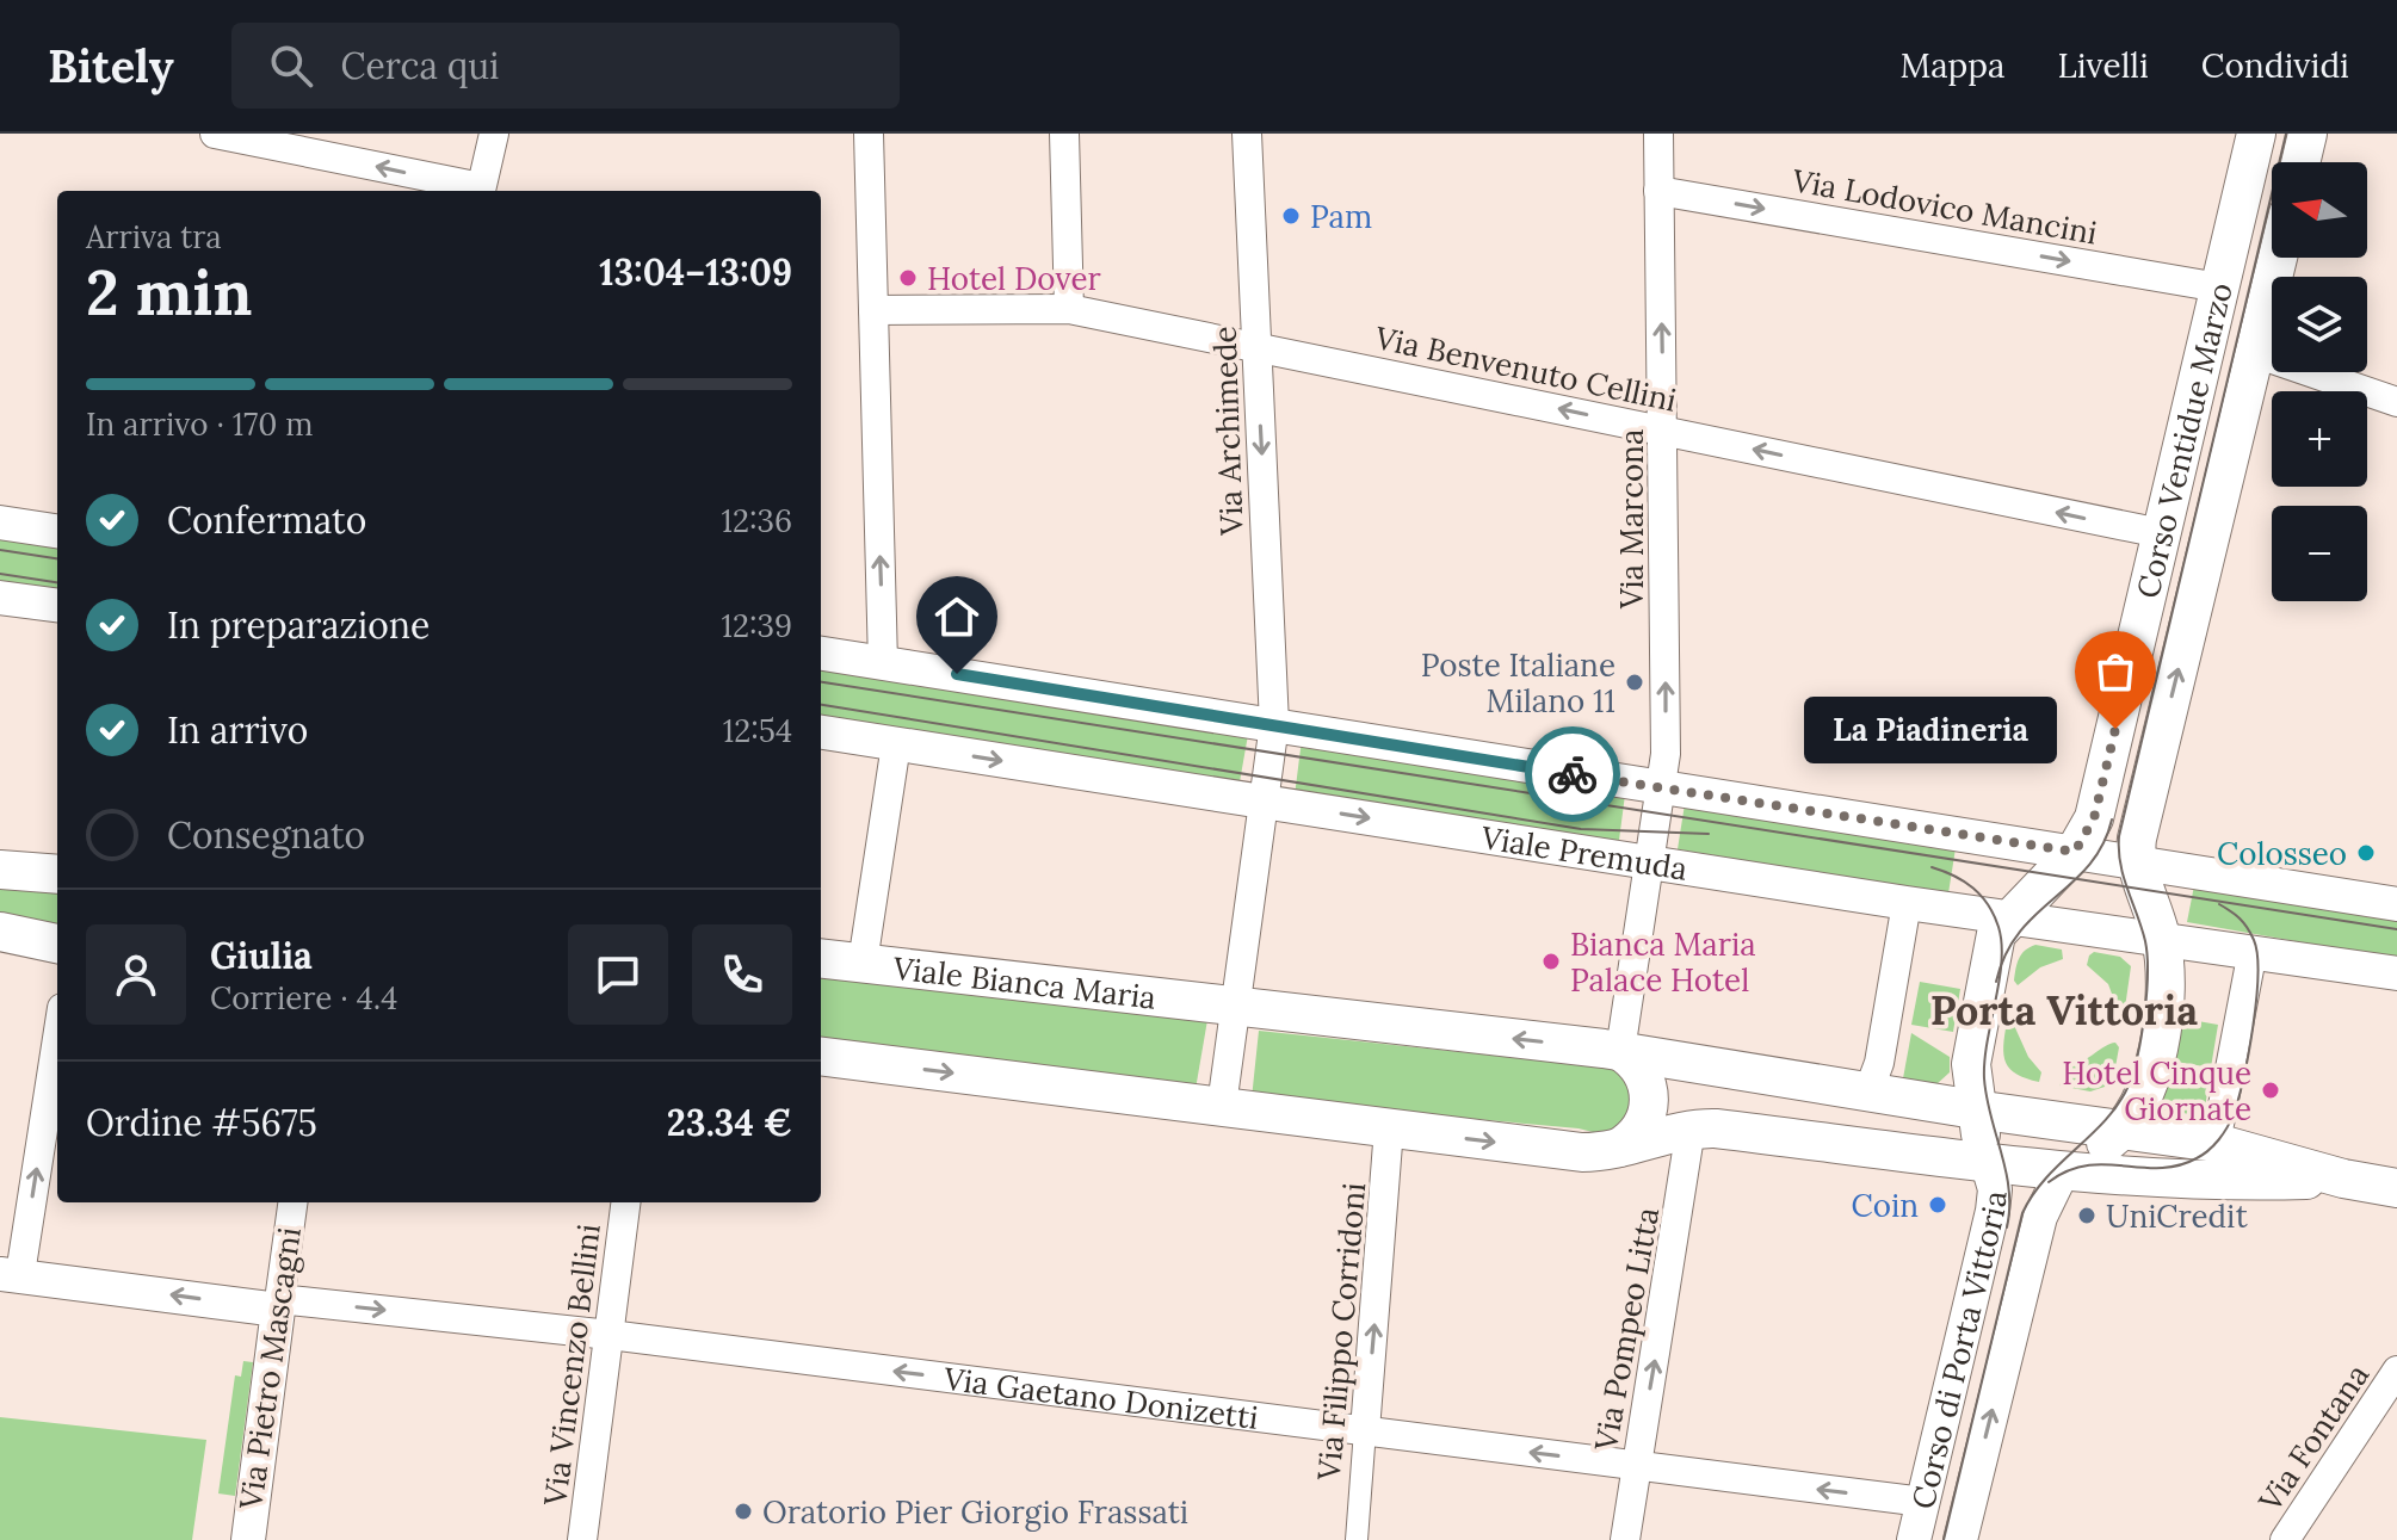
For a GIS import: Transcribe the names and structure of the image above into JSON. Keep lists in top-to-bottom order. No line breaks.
{"streets":{"main road":["Corso Ventidue Marzo","Viale Bianca Maria"],"street":["Via Lodovico Mancini","Via Benvenuto Cellini","Via Archimede","Via Marcona","Viale Premuda","Via Pompeo Litta","Via Filippo Corridoni","Corso di Porta Vittoria","Via Vincenzo Bellini","Via Pietro Mascagni","Via Gaetano Donizetti","Via Fontana"]},"crossings":[["Via Lodovico Mancini","Corso Ventidue Marzo"],["Via Lodovico Mancini","Via Marcona"],["Via Benvenuto Cellini","Via Archimede"],["Via Benvenuto Cellini","Corso Ventidue Marzo"],["Via Benvenuto Cellini","Via Marcona"],["Corso Ventidue Marzo","Viale Premuda"],["Corso Ventidue Marzo","Viale Bianca Maria"],["Via Marcona","Viale Premuda"],["Via Marcona","Viale Bianca Maria"],["Viale Premuda","Viale Bianca Maria"],["Via Pompeo Litta","Via Gaetano Donizetti"],["Via Filippo Corridoni","Via Gaetano Donizetti"],["Corso di Porta Vittoria","Via Gaetano Donizetti"],["Via Vincenzo Bellini","Via Gaetano Donizetti"],["Via Pietro Mascagni","Via Gaetano Donizetti"]],"one_way":["Via Lodovico Mancini","Via Benvenuto Cellini","Via Archimede","Via Marcona","Via Pompeo Litta","Via Filippo Corridoni"],"districts":["Porta Vittoria"],"places":["Pam","Hotel Dover","Poste Italiane Milano 11","La Piadineria","Colosseo","Bianca Maria Palace Hotel","Hotel Cinque Giornate","Coin","UniCredit","Oratorio Pier Giorgio Frassati"],"north":"left","page":{"header":"Bitely","search":"Cerca qui","nav":["Mappa","Livelli","Condividi"],"map_buttons":["+","−"],"heading":["2 min","Arriva tra","13:04–13:09"],"panel":["Giulia","Corriere · 4.4","Ordine #5675","23.34 €"],"bar":"In arrivo · 170 m","list":[["Confermato","12:36"],["In preparazione","12:39"],["In arrivo","12:54"],"Consegnato"],"bubble":"La Piadineria"}}
